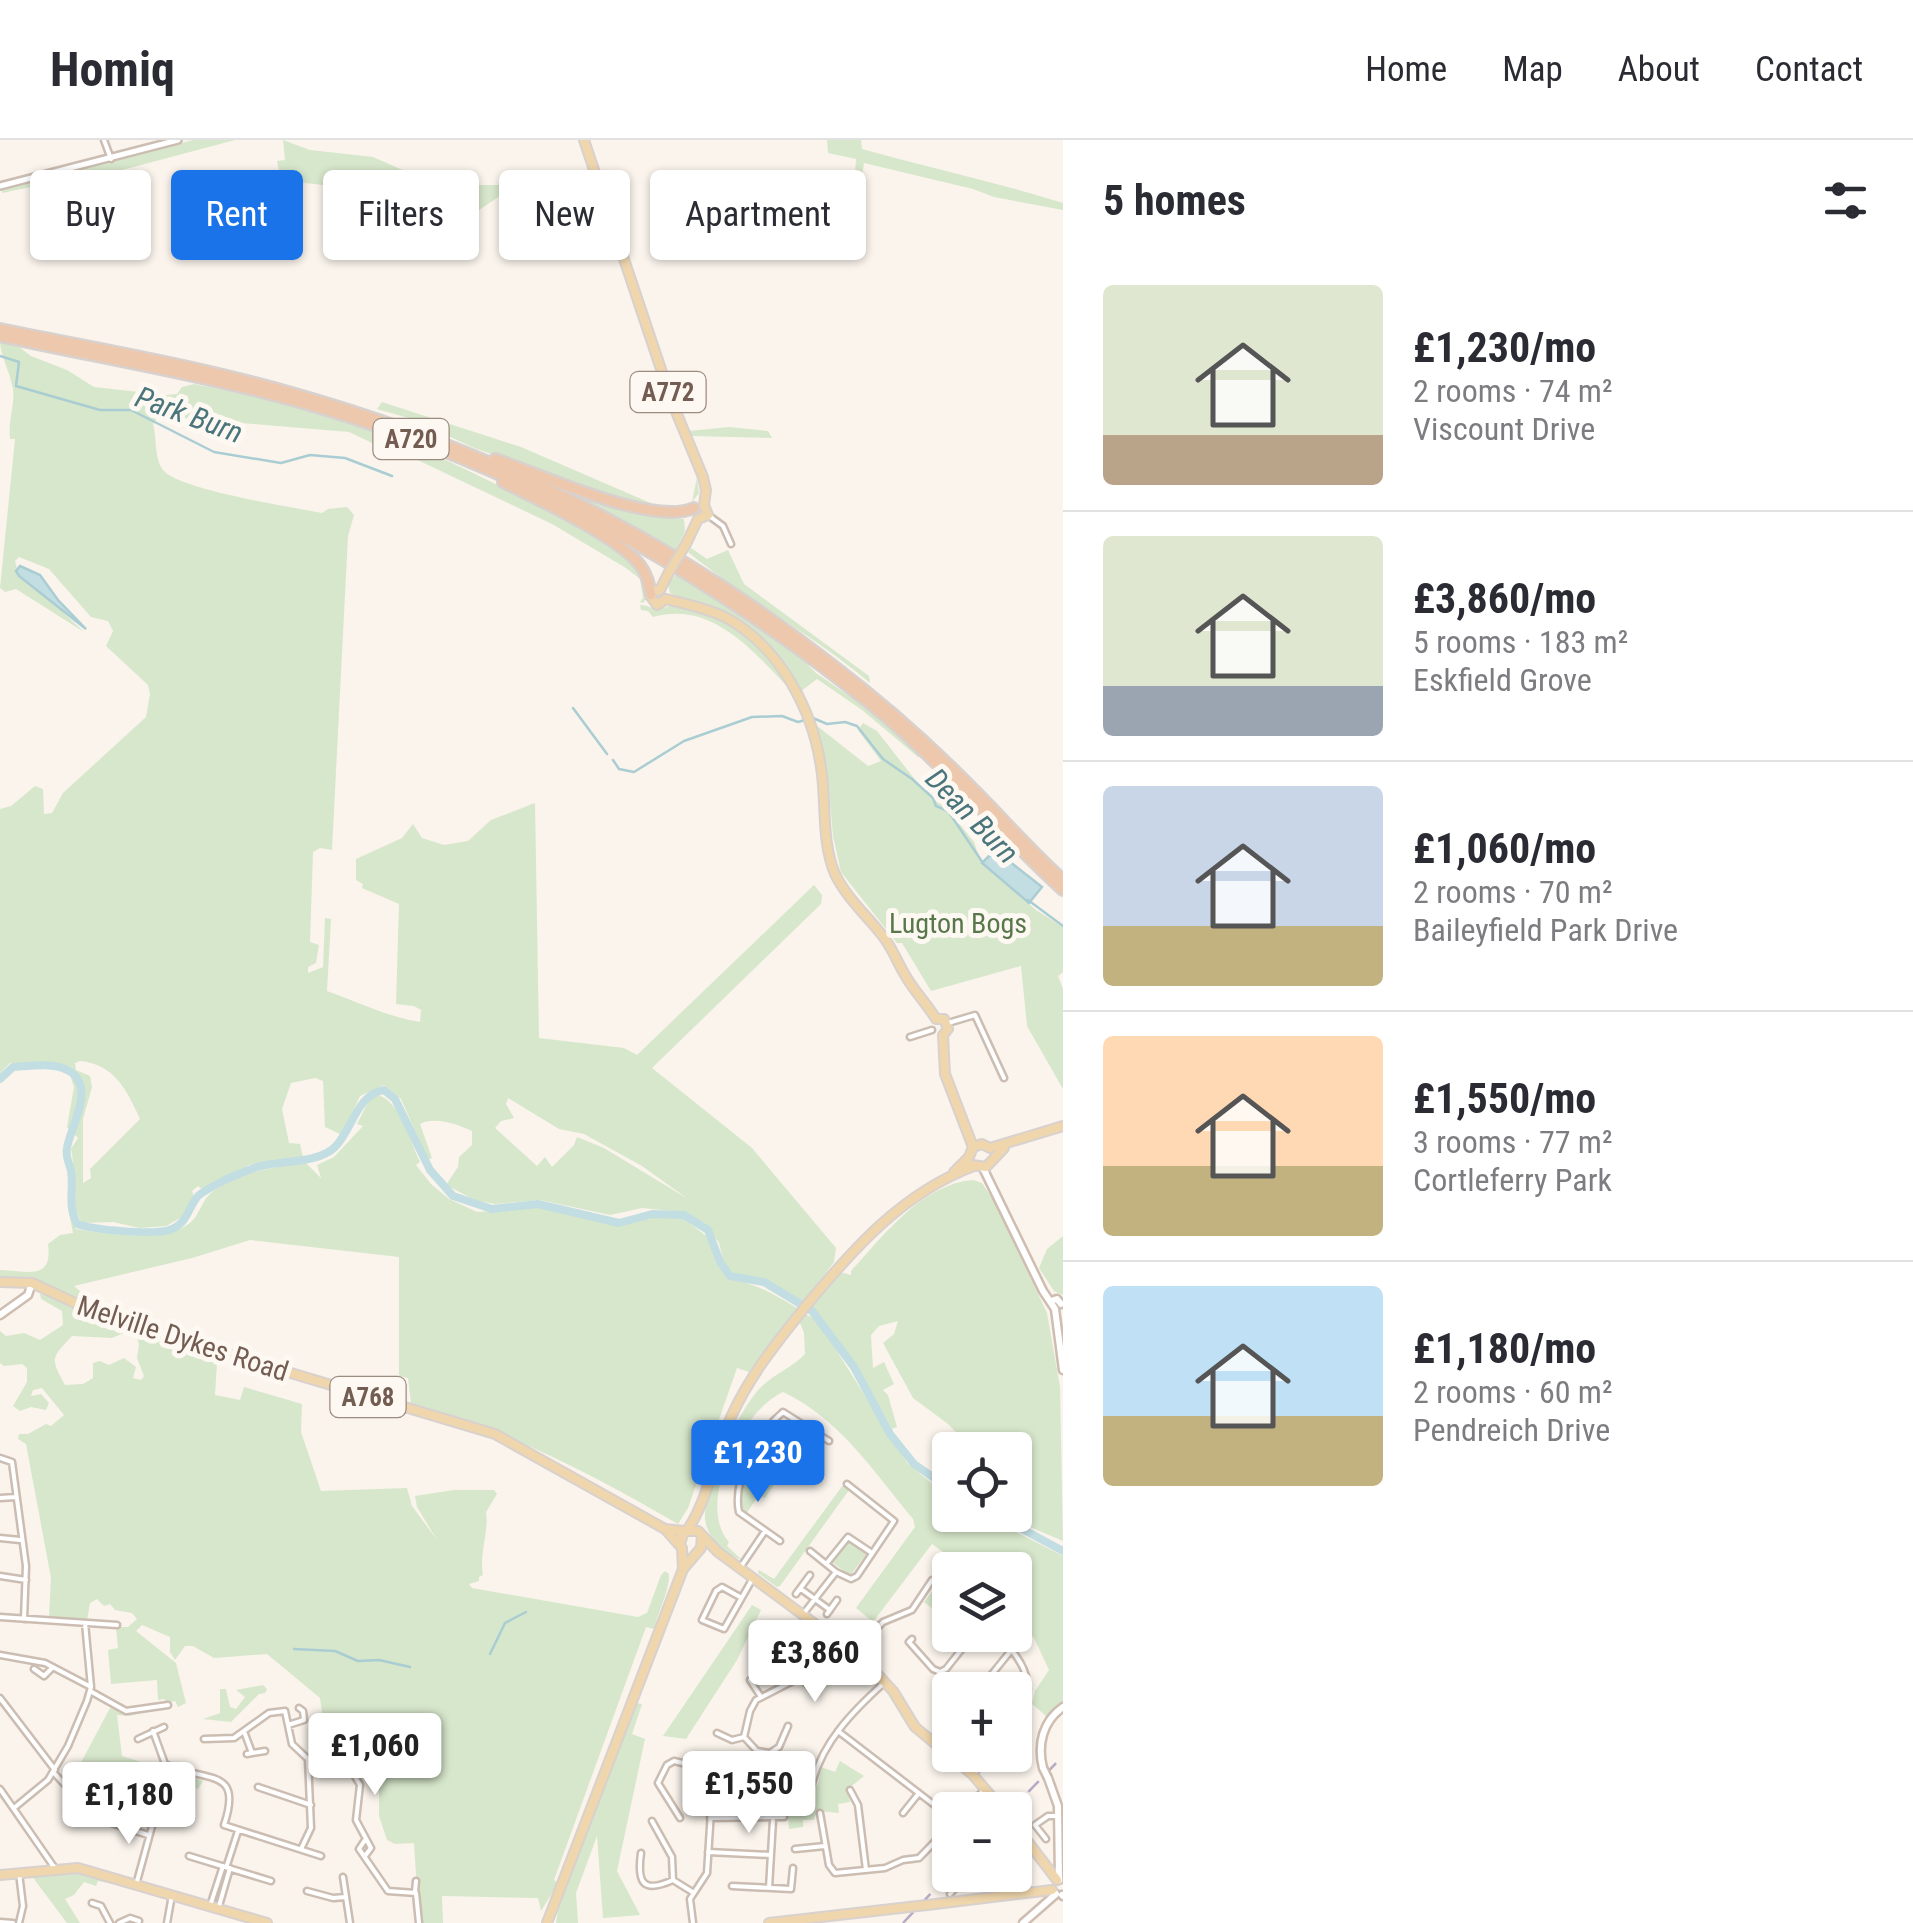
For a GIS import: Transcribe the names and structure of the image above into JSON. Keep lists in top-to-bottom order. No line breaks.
{"streets":{"highway":["A720"],"main road":["A772","Melville Dykes Road","A768"]},"crossings":[["Melville Dykes Road","A768"]],"water":["Park Burn","Dean Burn"],"parks":["Lugton Bogs"],"page":{"header":"Homiq","nav":["Home","Map","About","Contact"],"heading":"5 homes","chip":["Buy","Rent","Filters","New","Apartment"],"list":[{"name":"£1,230/mo","note":"2 rooms · 74 m² · Viscount Drive"},{"name":"£3,860/mo","note":"5 rooms · 183 m² · Eskfield Grove"},{"name":"£1,060/mo","note":"2 rooms · 70 m² · Baileyfield Park Drive"},{"name":"£1,550/mo","note":"3 rooms · 77 m² · Cortleferry Park"},{"name":"£1,180/mo","note":"2 rooms · 60 m² · Pendreich Drive"}],"price":["£1,230","£3,860","£1,060","£1,550","£1,180"],"map_buttons":["+","−"]}}
